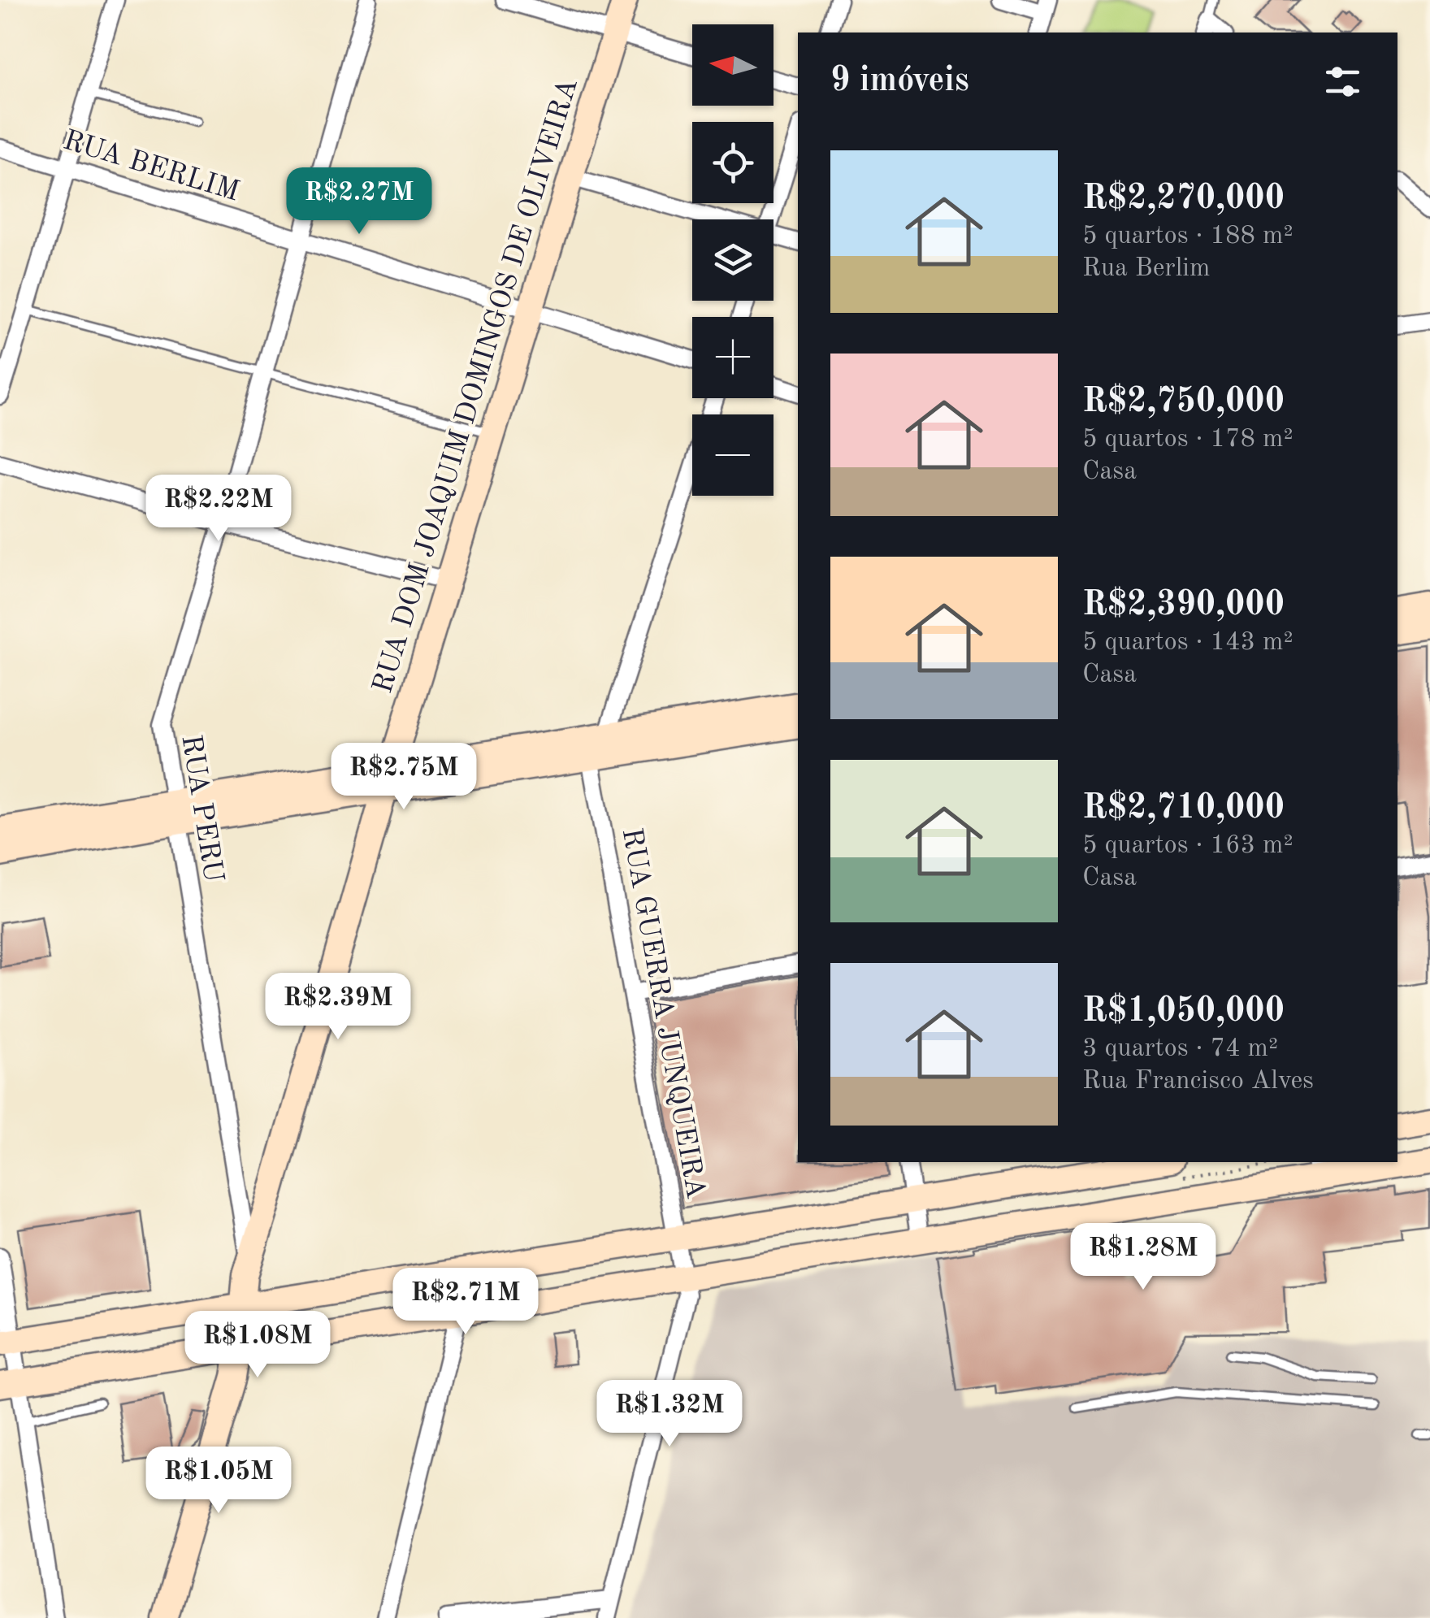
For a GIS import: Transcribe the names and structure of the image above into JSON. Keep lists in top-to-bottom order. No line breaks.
{"streets":{"street":["RUA BERLIM","RUA DOM JOAQUIM DOMINGOS DE OLIVEIRA","RUA PERU","RUA GUERRA JUNQUEIRA"]},"crossings":[["RUA BERLIM","RUA DOM JOAQUIM DOMINGOS DE OLIVEIRA"],["RUA BERLIM","RUA PERU"],["RUA DOM JOAQUIM DOMINGOS DE OLIVEIRA","RUA PERU"]],"north":"left","page":{"map_buttons":["+","−"],"heading":"9 imóveis","list":[{"name":"R$2,270,000","note":"5 quartos · 188 m² · Rua Berlim"},{"name":"R$2,750,000","note":"5 quartos · 178 m² · Casa"},{"name":"R$2,390,000","note":"5 quartos · 143 m² · Casa"},{"name":"R$2,710,000","note":"5 quartos · 163 m² · Casa"},{"name":"R$1,050,000","note":"3 quartos · 74 m² · Rua Francisco Alves"}],"price":["R$2.27M","R$2.22M","R$2.75M","R$2.39M","R$1.28M","R$2.71M","R$1.08M","R$1.32M","R$1.05M"]}}
